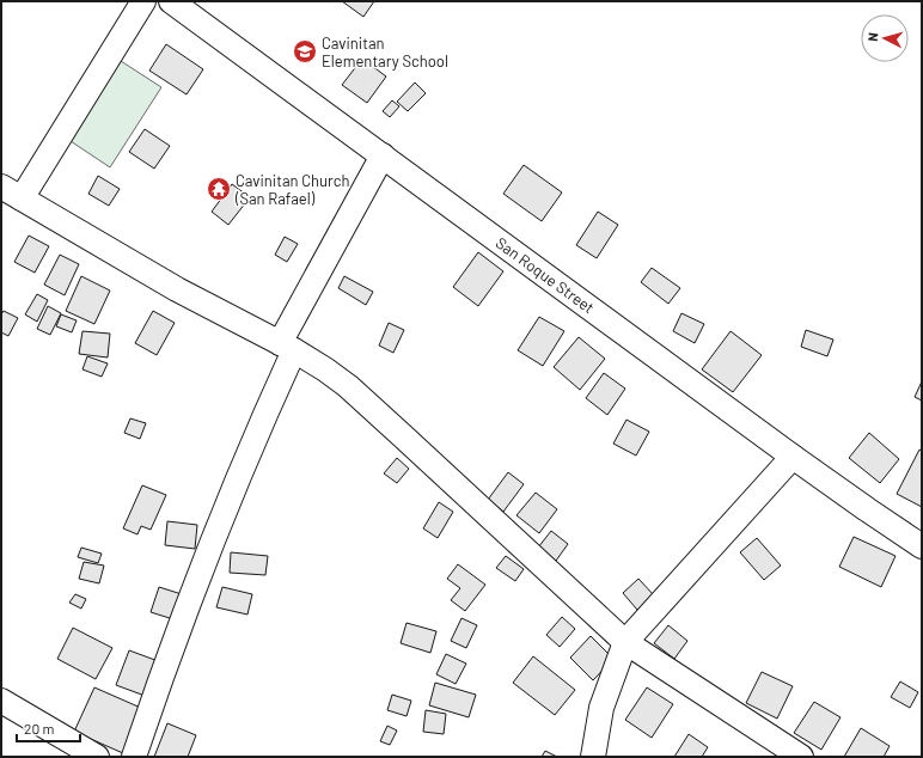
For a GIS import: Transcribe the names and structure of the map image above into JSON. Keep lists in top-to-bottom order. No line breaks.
{"streets":{"street":["San Roque Street"]},"places":{"school or university":["Cavinitan Elementary School"],"temple":["Cavinitan Church (San Rafael)"]},"scale_bar":"20 m","north":"left"}
